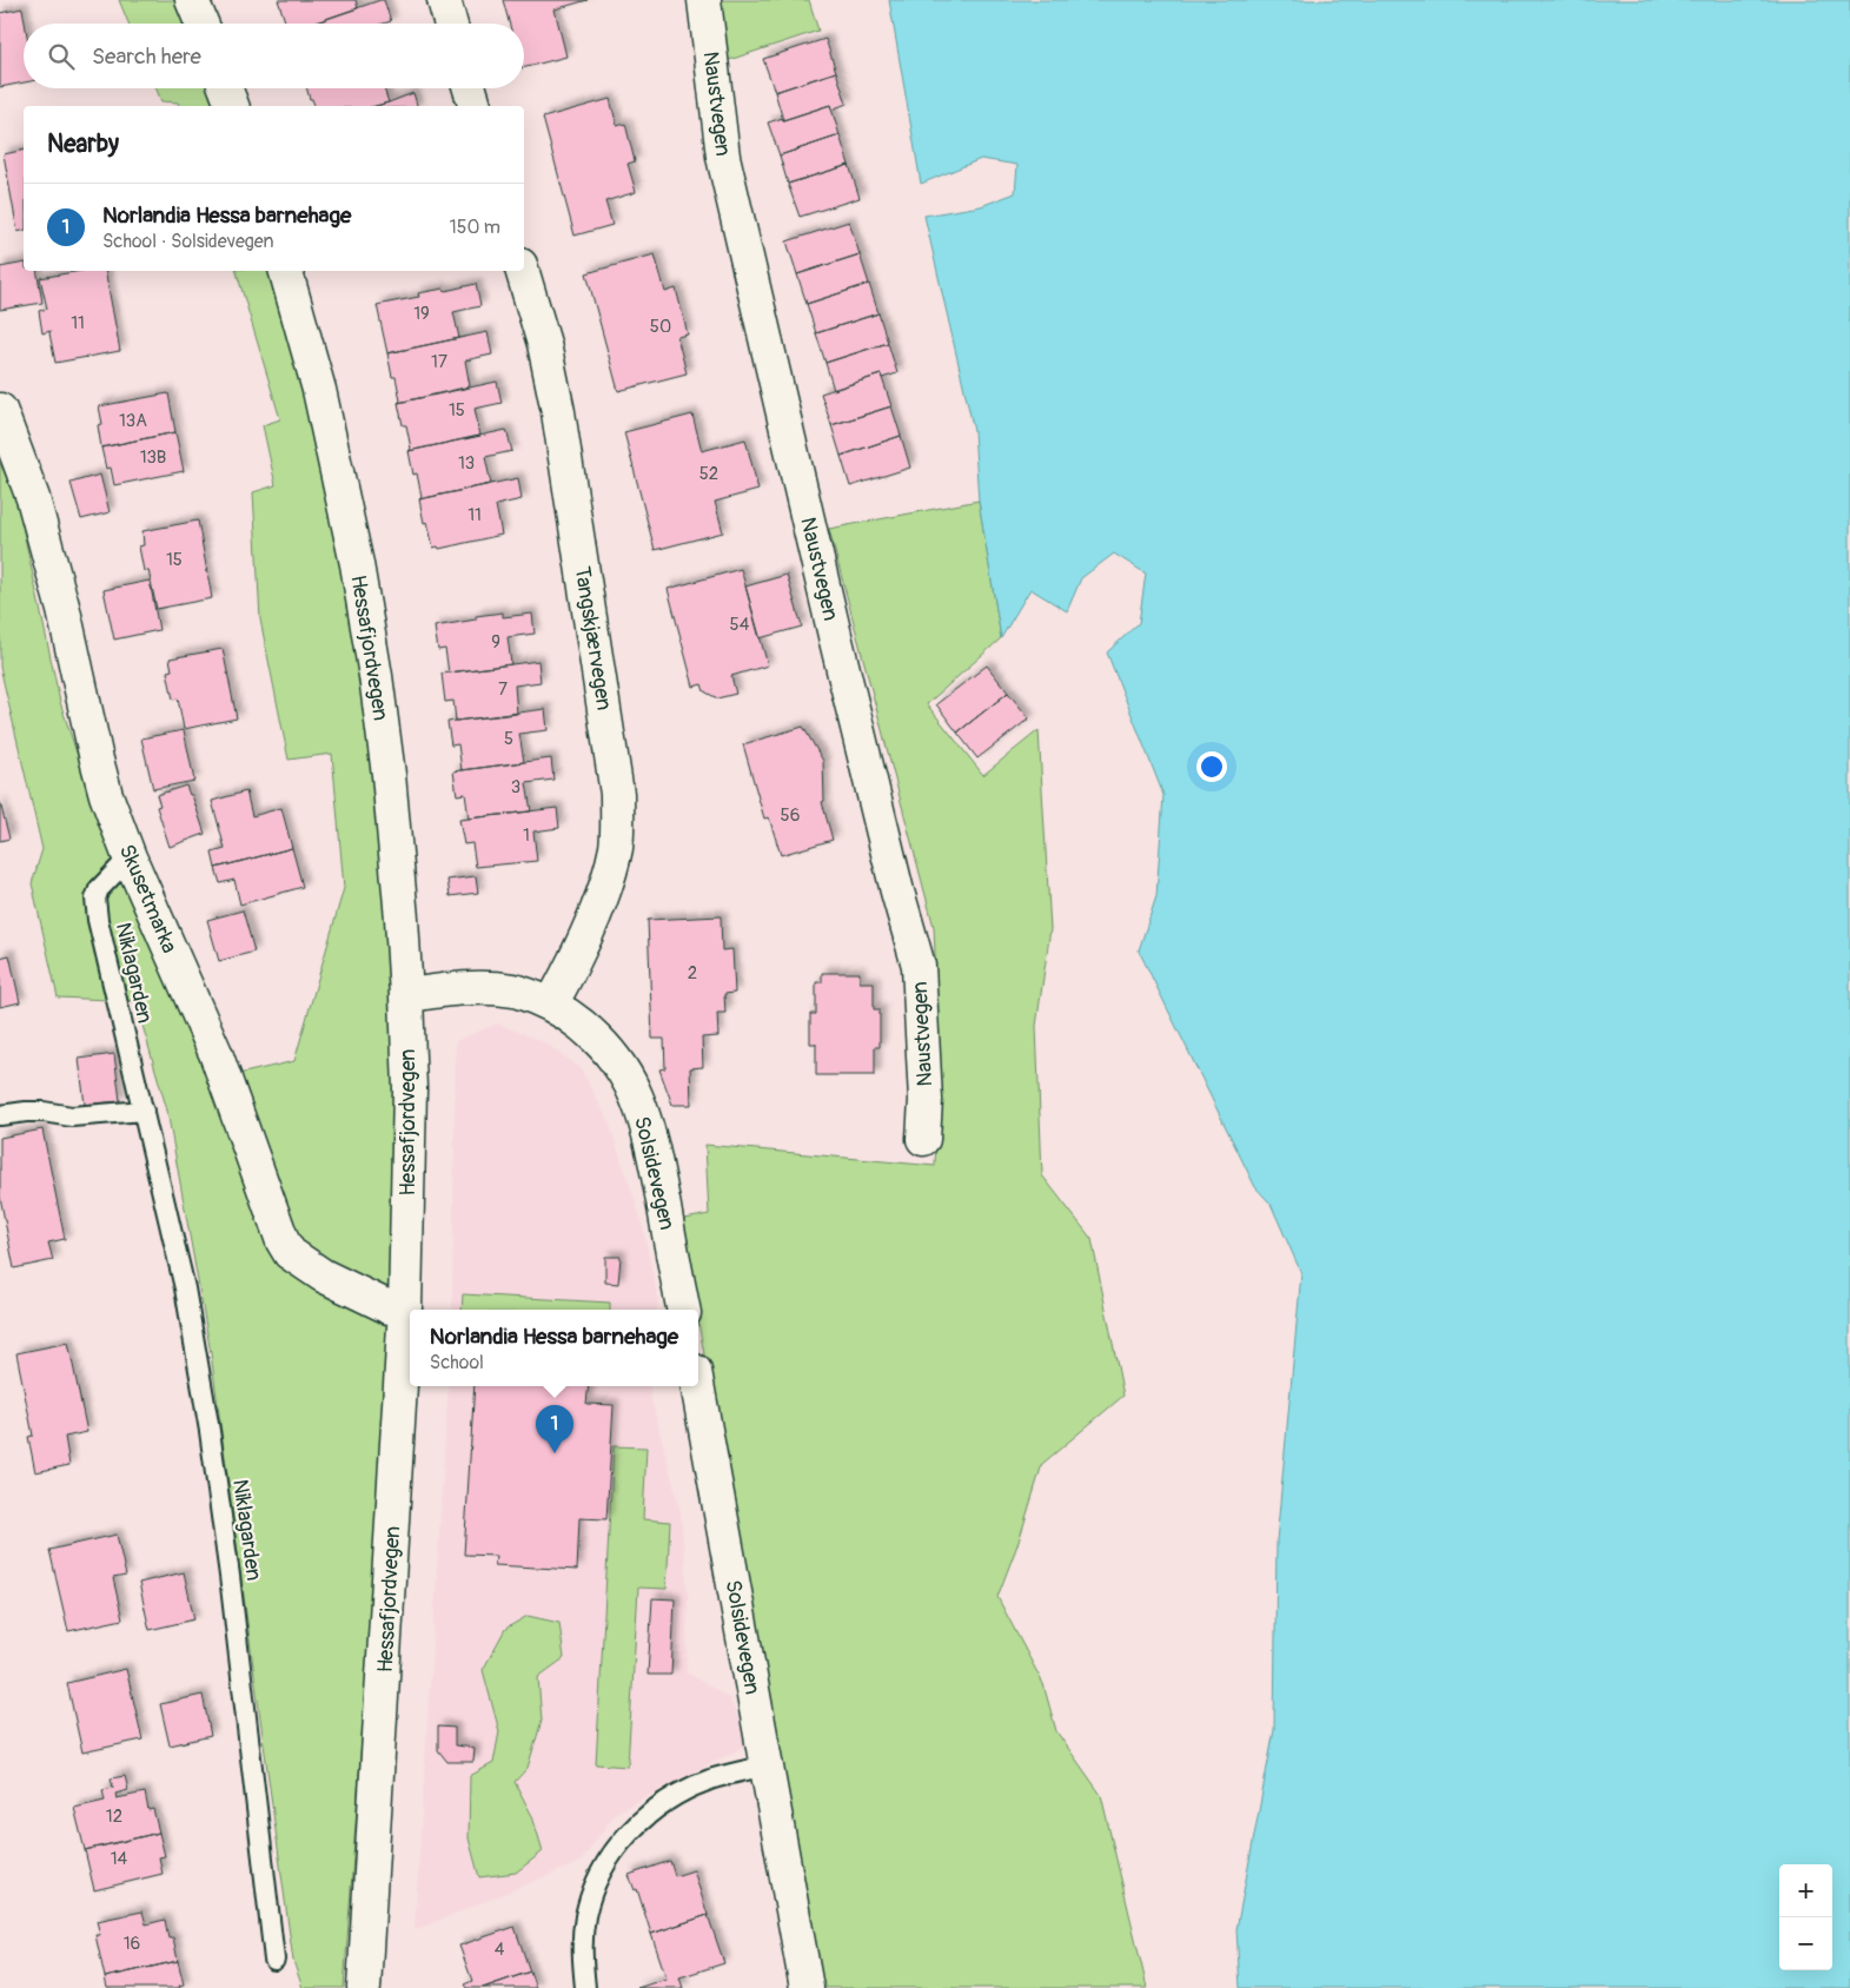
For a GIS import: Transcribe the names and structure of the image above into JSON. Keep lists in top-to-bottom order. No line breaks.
{"streets":{"street":["Naustvegen","Tangskjærvegen","Hessafjordvegen","Skusetmarka","Solsidevegen"],"lane":["Niklagarden"]},"crossings":[["Tangskjærvegen","Solsidevegen"],["Hessafjordvegen","Skusetmarka"],["Hessafjordvegen","Solsidevegen"],["Skusetmarka","Niklagarden"]],"house_numbers":["19","11","50","17","15","13A","13B","13","52","11","15","54","9","7","5","3","56","1","2","12","14","16","4"],"page":{"search":"Search here","heading":"Nearby","list":[{"mark":"1","name":"Norlandia Hessa barnehage","note":"School · Solsidevegen","value":"150 m"}],"popup":["Norlandia Hessa barnehage","School"],"pins":"1","map_buttons":["+","−"]}}
